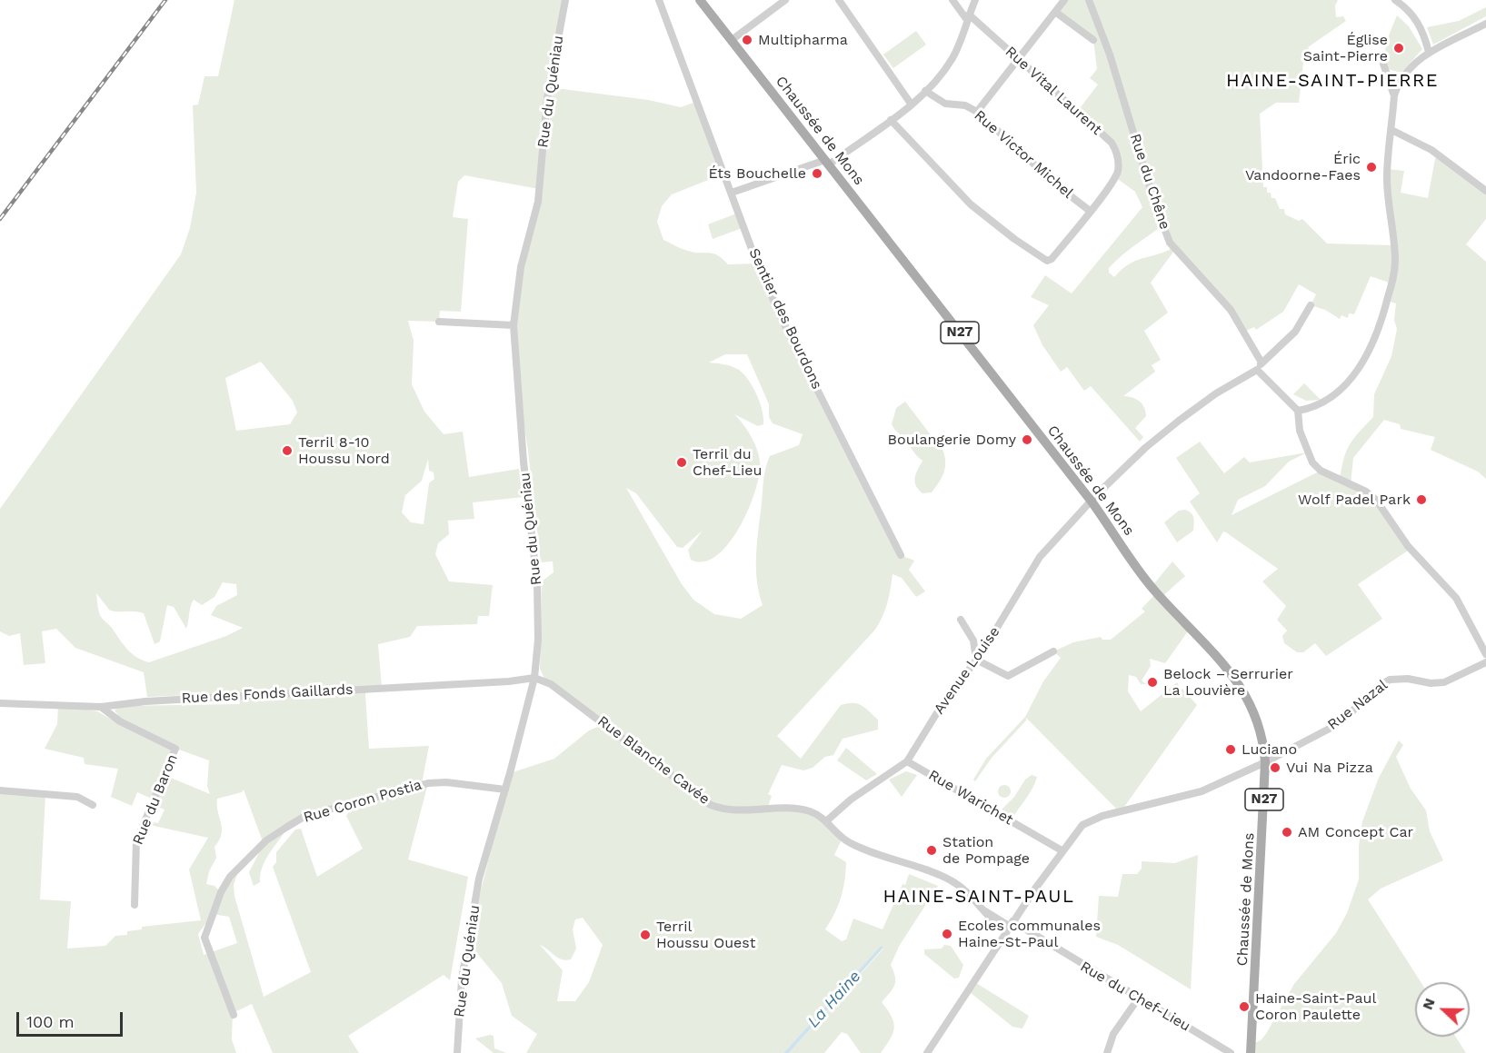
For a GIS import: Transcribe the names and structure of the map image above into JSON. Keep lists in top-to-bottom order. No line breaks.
{"streets":{"main road":["Chaussée de Mons","N27"],"street":["Rue Vital Laurent","Rue du Quéniau","Rue Victor Michel","Rue du Chêne","Sentier des Bourdons","Avenue Louise","Rue des Fonds Gaillards","Rue Nazal","Rue Blanche Cavée","Rue Warichet","Rue du Baron","Rue Coron Postia","Rue du Chef-Lieu"]},"crossings":[["Rue Vital Laurent","Rue Victor Michel"],["Rue du Quéniau","Rue des Fonds Gaillards"],["Rue du Quéniau","Rue Blanche Cavée"],["Rue du Quéniau","Rue Coron Postia"],["Chaussée de Mons","Avenue Louise"],["Chaussée de Mons","Rue Nazal"],["Avenue Louise","Rue Blanche Cavée"],["Avenue Louise","Rue Warichet"],["Avenue Louise","Rue du Chef-Lieu"],["Rue des Fonds Gaillards","Rue Blanche Cavée"],["Rue des Fonds Gaillards","Rue du Baron"],["Rue Nazal","Rue Warichet"],["Rue Nazal","Rue du Chef-Lieu"],["Rue Blanche Cavée","Rue du Chef-Lieu"]],"districts":["HAINE-SAINT-PIERRE","HAINE-SAINT-PAUL"],"water":["La Haine"],"places":["Multipharma","Église Saint-Pierre","Éric Vandoorne-Faes","Éts Bouchelle","Boulangerie Domy","Terril 8-10 Houssu Nord","Terril du Chef-Lieu","Wolf Padel Park","Belock – Serrurier La Louvière","Luciano","Vui Na Pizza","AM Concept Car","Station de Pompage","Ecoles communales Haine-St-Paul","Terril Houssu Ouest","Haine-Saint-Paul Coron Paulette"],"scale_bar":"100 m","north":"left"}
